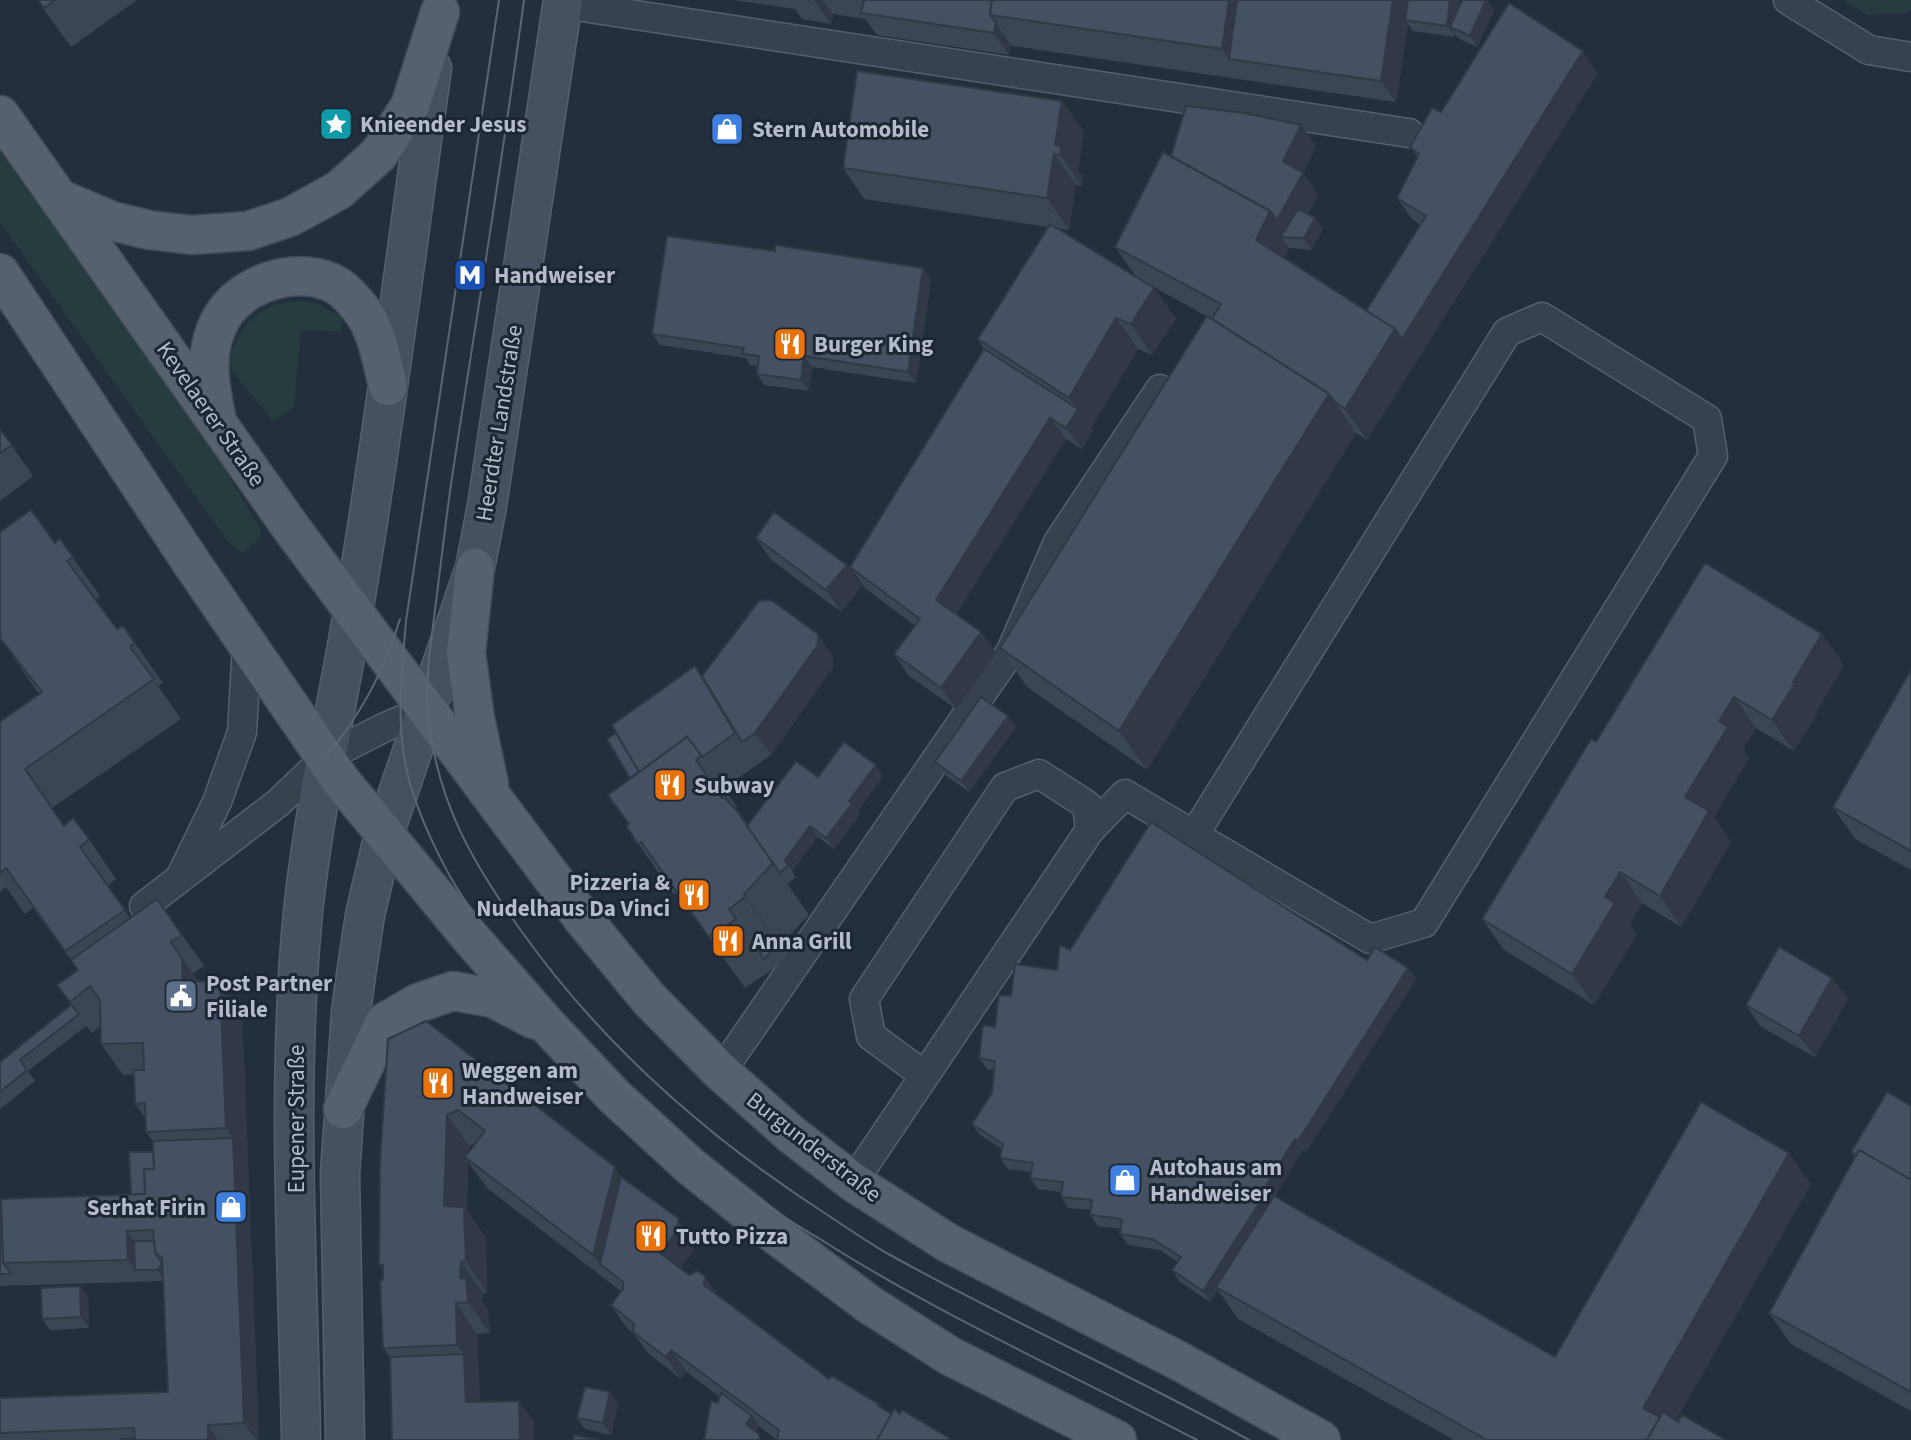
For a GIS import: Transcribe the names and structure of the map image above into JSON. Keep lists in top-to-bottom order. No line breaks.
{"streets":{"main road":["Kevelaerer Straße","Heerdter Landstraße","Eupener Straße","Burgunderstraße"]},"crossings":[["Kevelaerer Straße","Heerdter Landstraße"],["Kevelaerer Straße","Burgunderstraße"],["Heerdter Landstraße","Eupener Straße"],["Heerdter Landstraße","Burgunderstraße"]],"places":{"place":["Knieender Jesus"],"shop":["Stern Automobile","Autohaus am Handweiser","Serhat Firin"],"metro station":["Handweiser"],"restaurant":["Burger King","Subway","Pizzeria & Nudelhaus Da Vinci","Anna Grill","Weggen am Handweiser","Tutto Pizza"],"public building":["Post Partner Filiale"]}}
